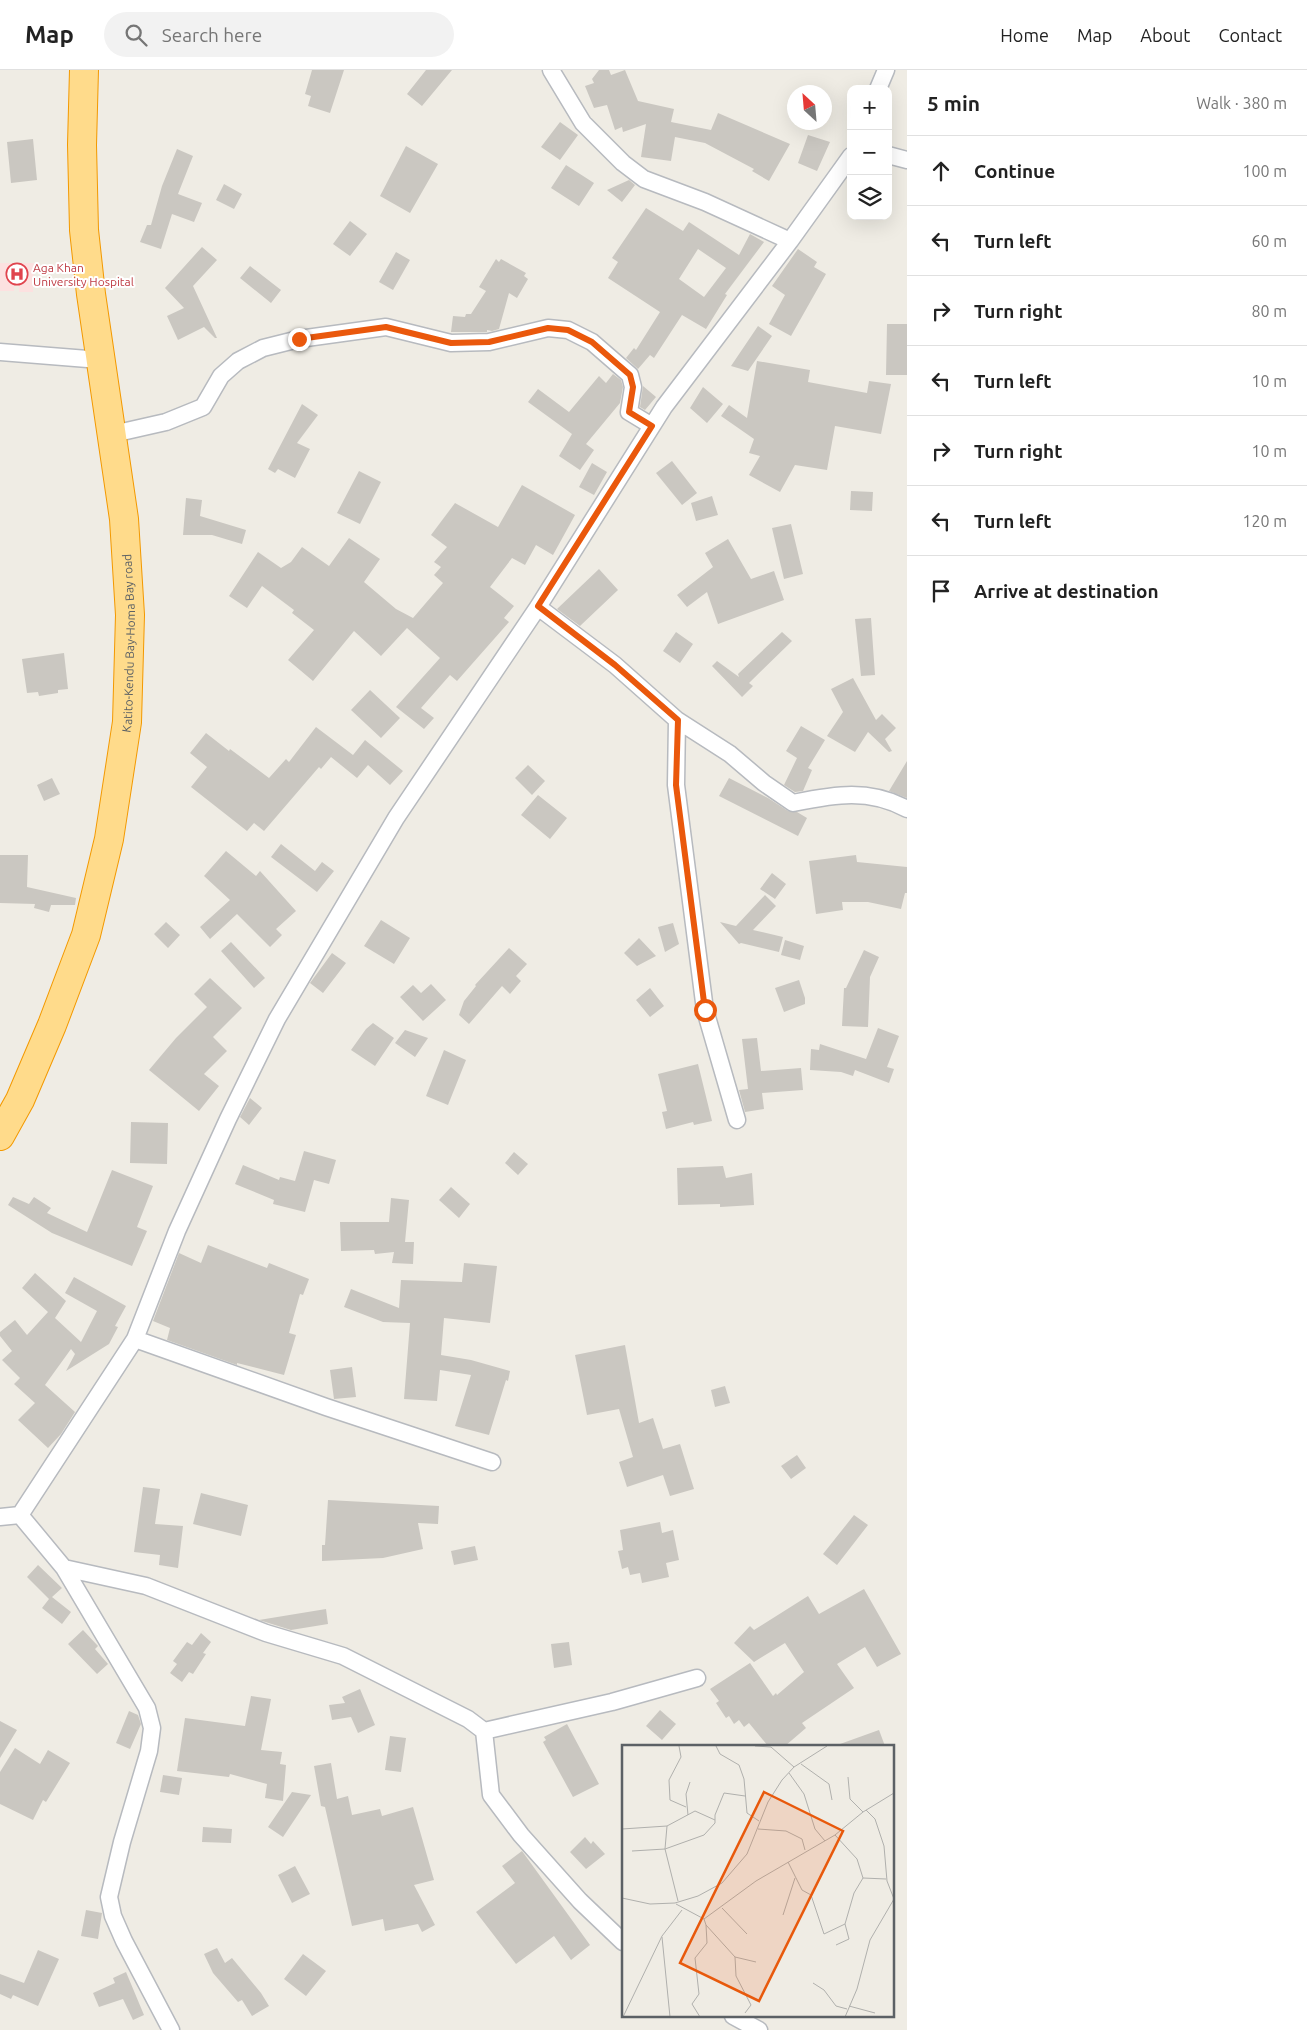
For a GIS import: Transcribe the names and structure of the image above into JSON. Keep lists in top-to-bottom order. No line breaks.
{"streets":{"highway":["Katito-Kendu Bay-Homa Bay road"]},"places":{"hospital":["Aga Khan University Hospital"]},"north":"top left","page":{"header":"Map","search":"Search here","nav":["Home","Map","About","Contact"],"heading":["5 min","Walk · 380 m"],"map_buttons":["+","−"],"list":[["Continue","100 m"],["Turn left","60 m"],["Turn right","80 m"],["Turn left","10 m"],["Turn right","10 m"],["Turn left","120 m"],"Arrive at destination"]}}
